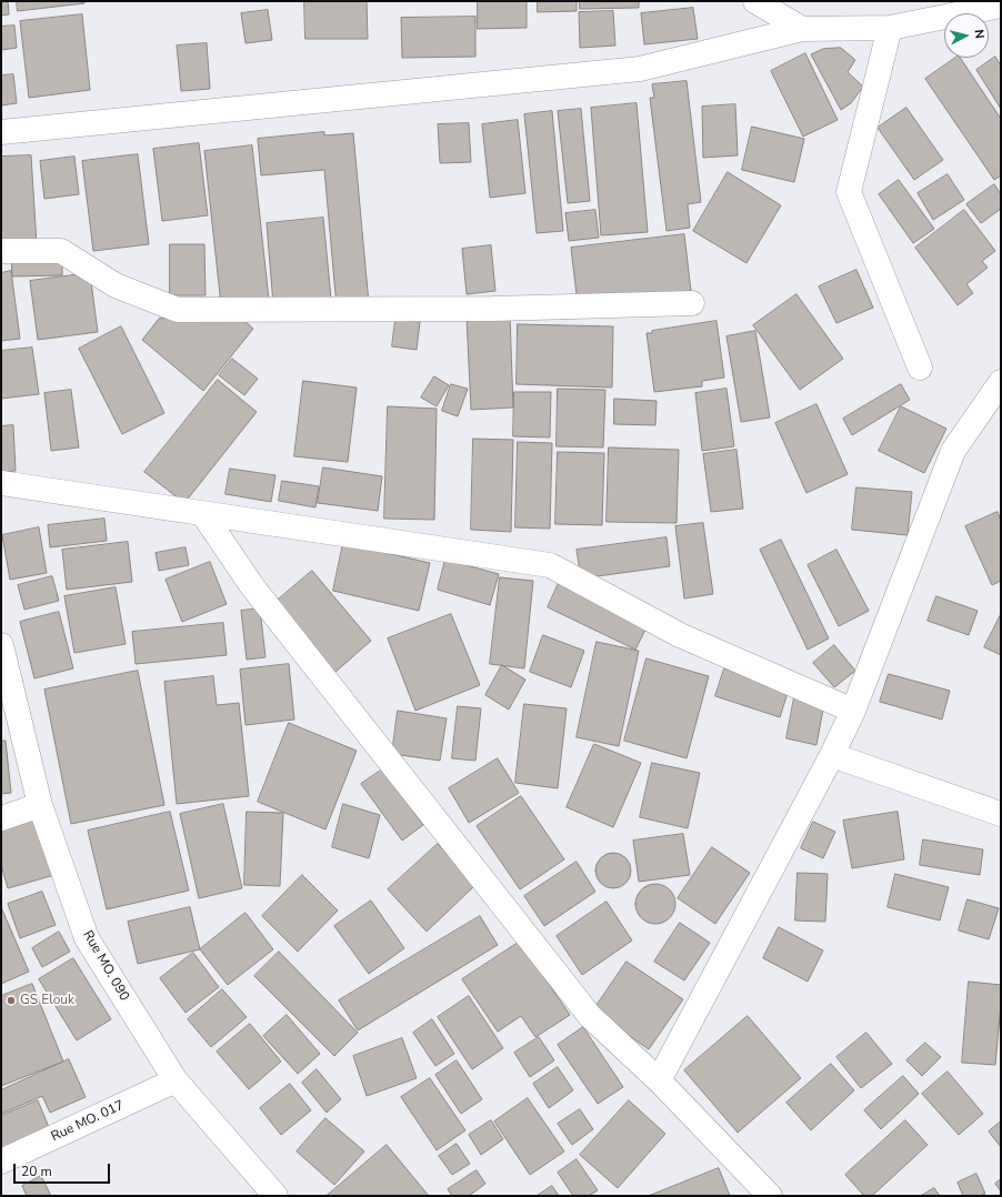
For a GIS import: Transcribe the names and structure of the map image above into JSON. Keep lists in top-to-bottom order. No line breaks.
{"streets":{"street":["Rue MO. 090","Rue MO. 017"]},"crossings":[["Rue MO. 090","Rue MO. 017"]],"places":["GS Elouk"],"scale_bar":"20 m","north":"right"}
